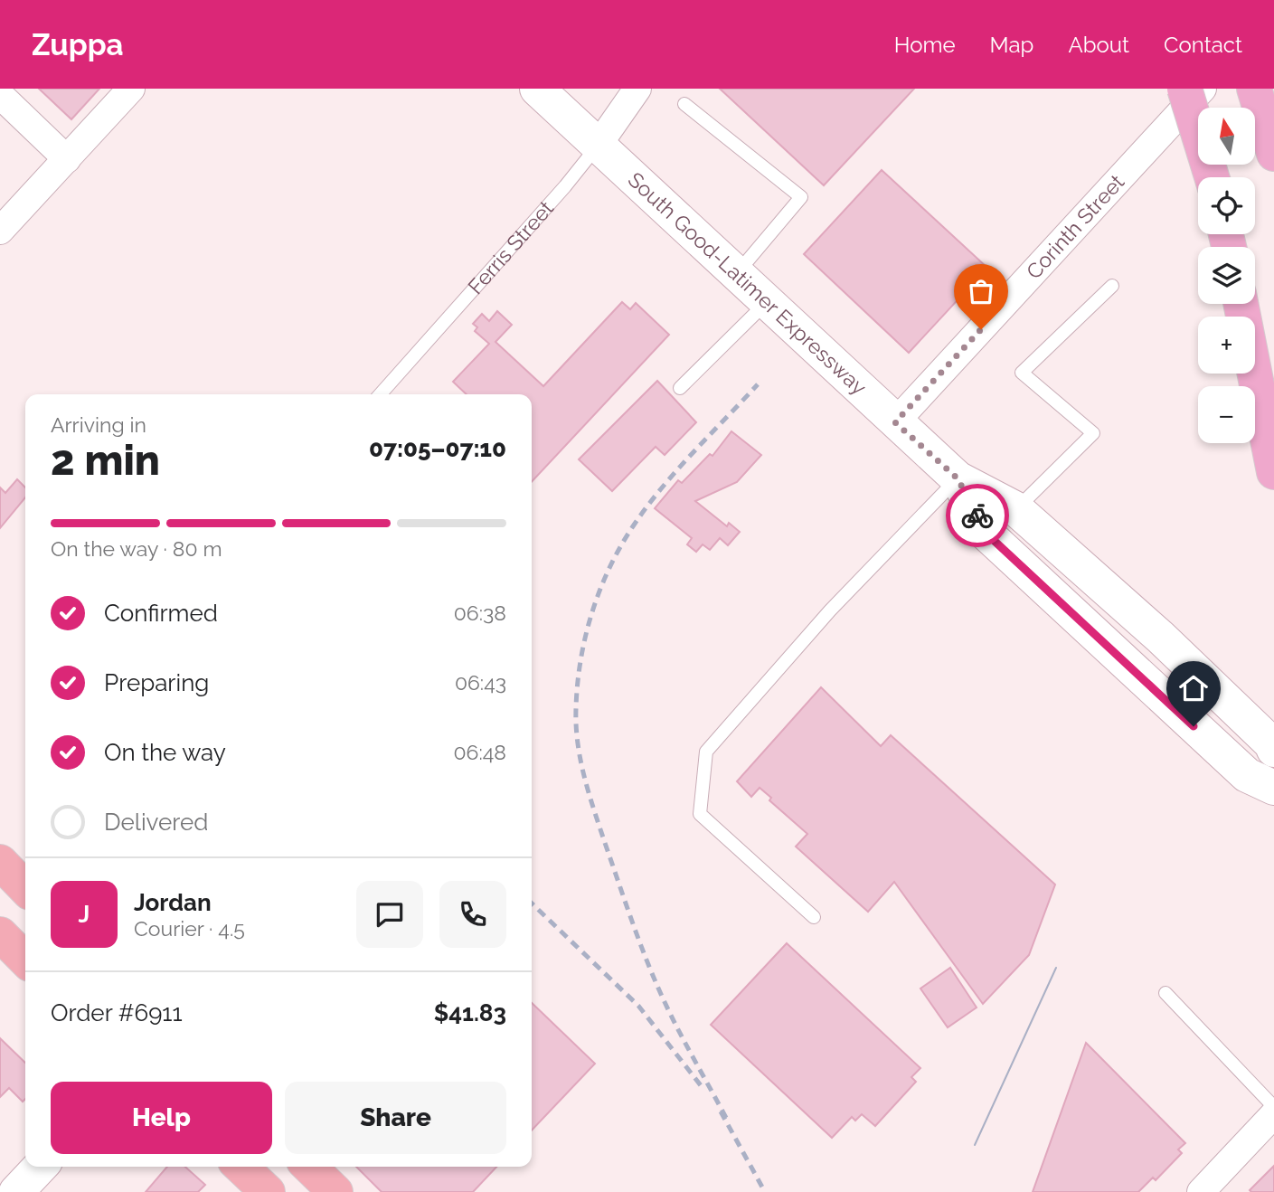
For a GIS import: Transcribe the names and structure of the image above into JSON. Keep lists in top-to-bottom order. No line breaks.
{"streets":{"main road":["South Good-Latimer Expressway"],"street":["Corinth Street","Ferris Street"]},"crossings":[["Corinth Street","South Good-Latimer Expressway"],["Ferris Street","South Good-Latimer Expressway"]],"north":"top","page":{"header":"Zuppa","nav":["Home","Map","About","Contact"],"map_buttons":["+","−"],"heading":["2 min","Arriving in","07:05–07:10"],"panel":["Jordan","Courier · 4.5","Order #6911","$41.83"],"bar":"On the way · 80 m","list":[["Confirmed","06:38"],["Preparing","06:43"],["On the way","06:48"],"Delivered"],"round":"J","buttons":["Help","Share"]}}
